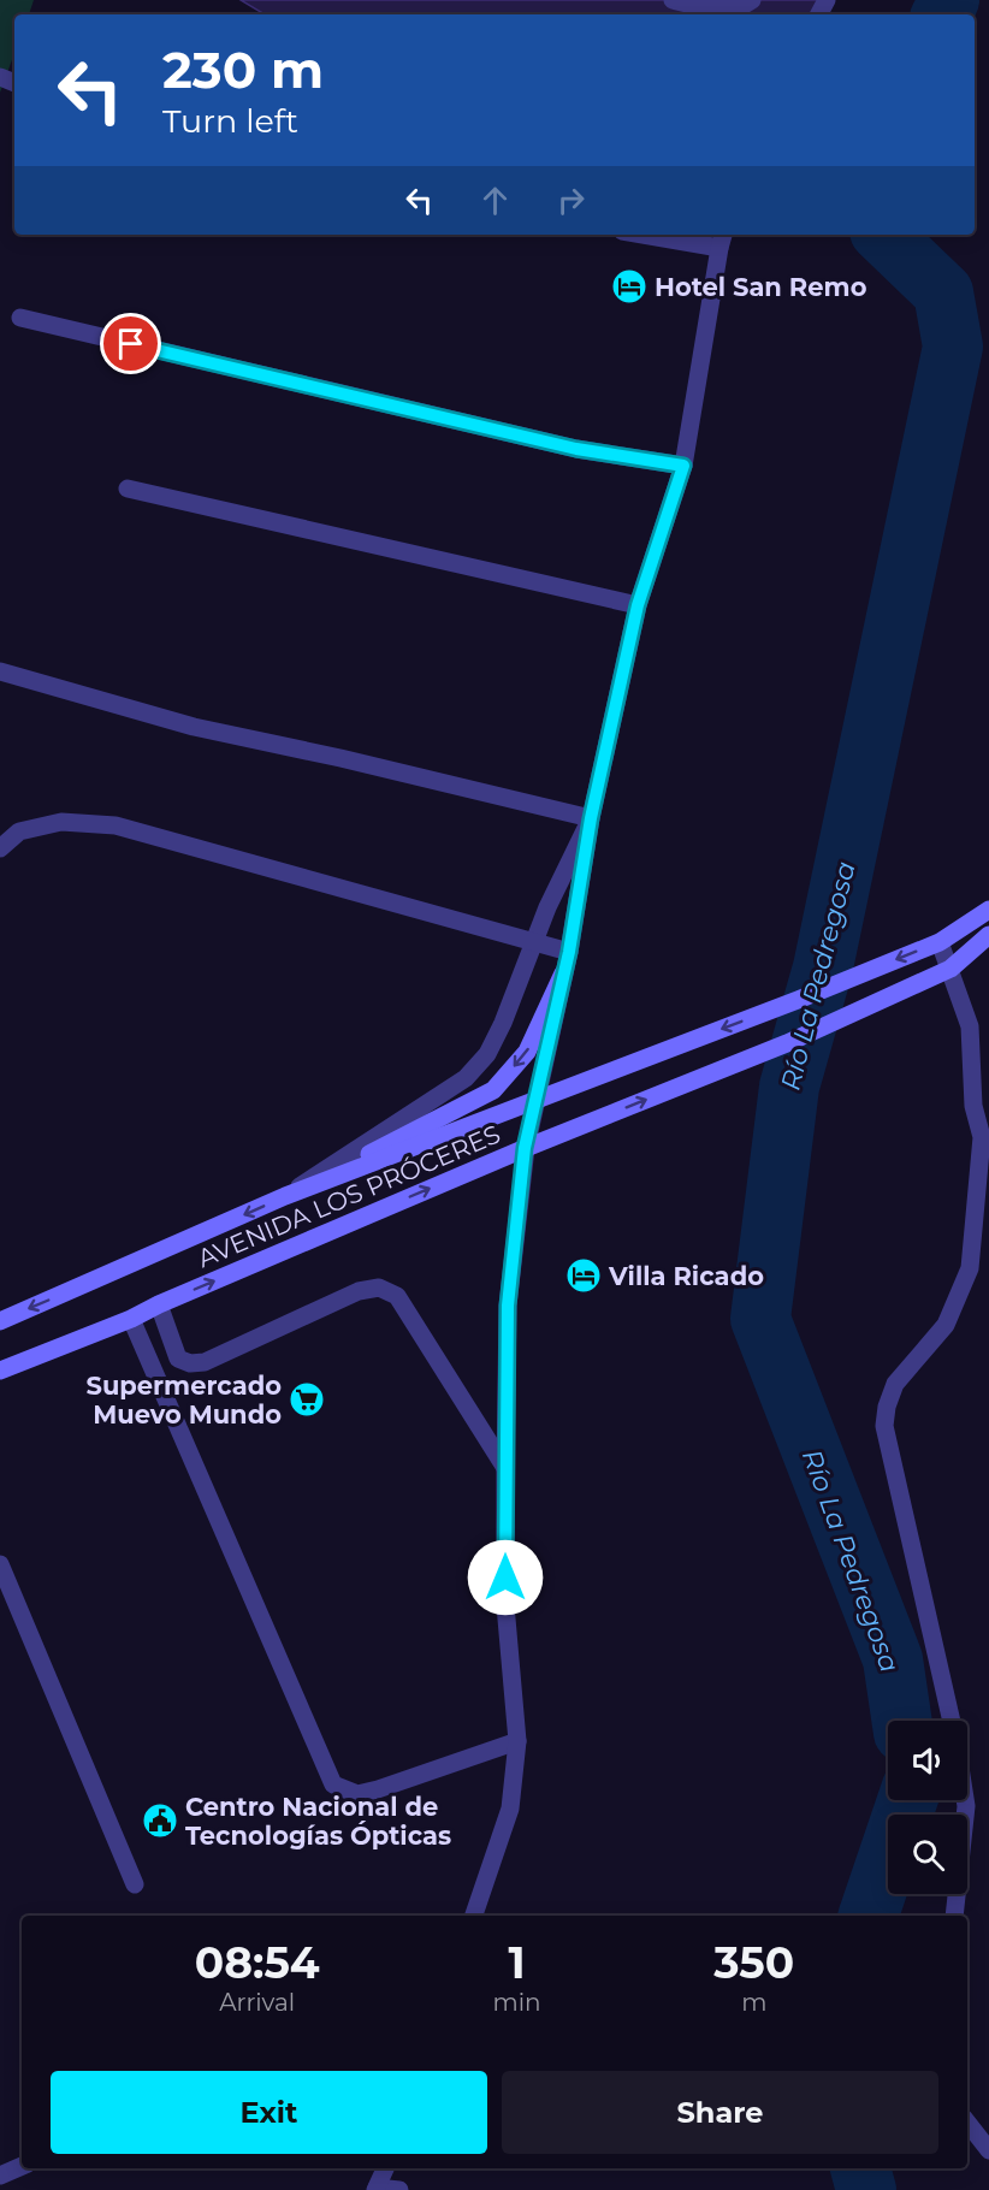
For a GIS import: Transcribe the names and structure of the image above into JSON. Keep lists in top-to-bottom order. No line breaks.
{"streets":{"main road":["AVENIDA LOS PRÓCERES"]},"water":["Río La Pedregosa"],"places":{"hotel":["Hotel San Remo","Villa Ricado"],"supermarket":["Supermercado Muevo Mundo"],"public building":["Centro Nacional de Tecnologías Ópticas"]},"page":{"turn":["230 m","Turn left"],"eta":["08:54","Arrival","1","min","350","m"],"buttons":["Exit","Share"]}}
